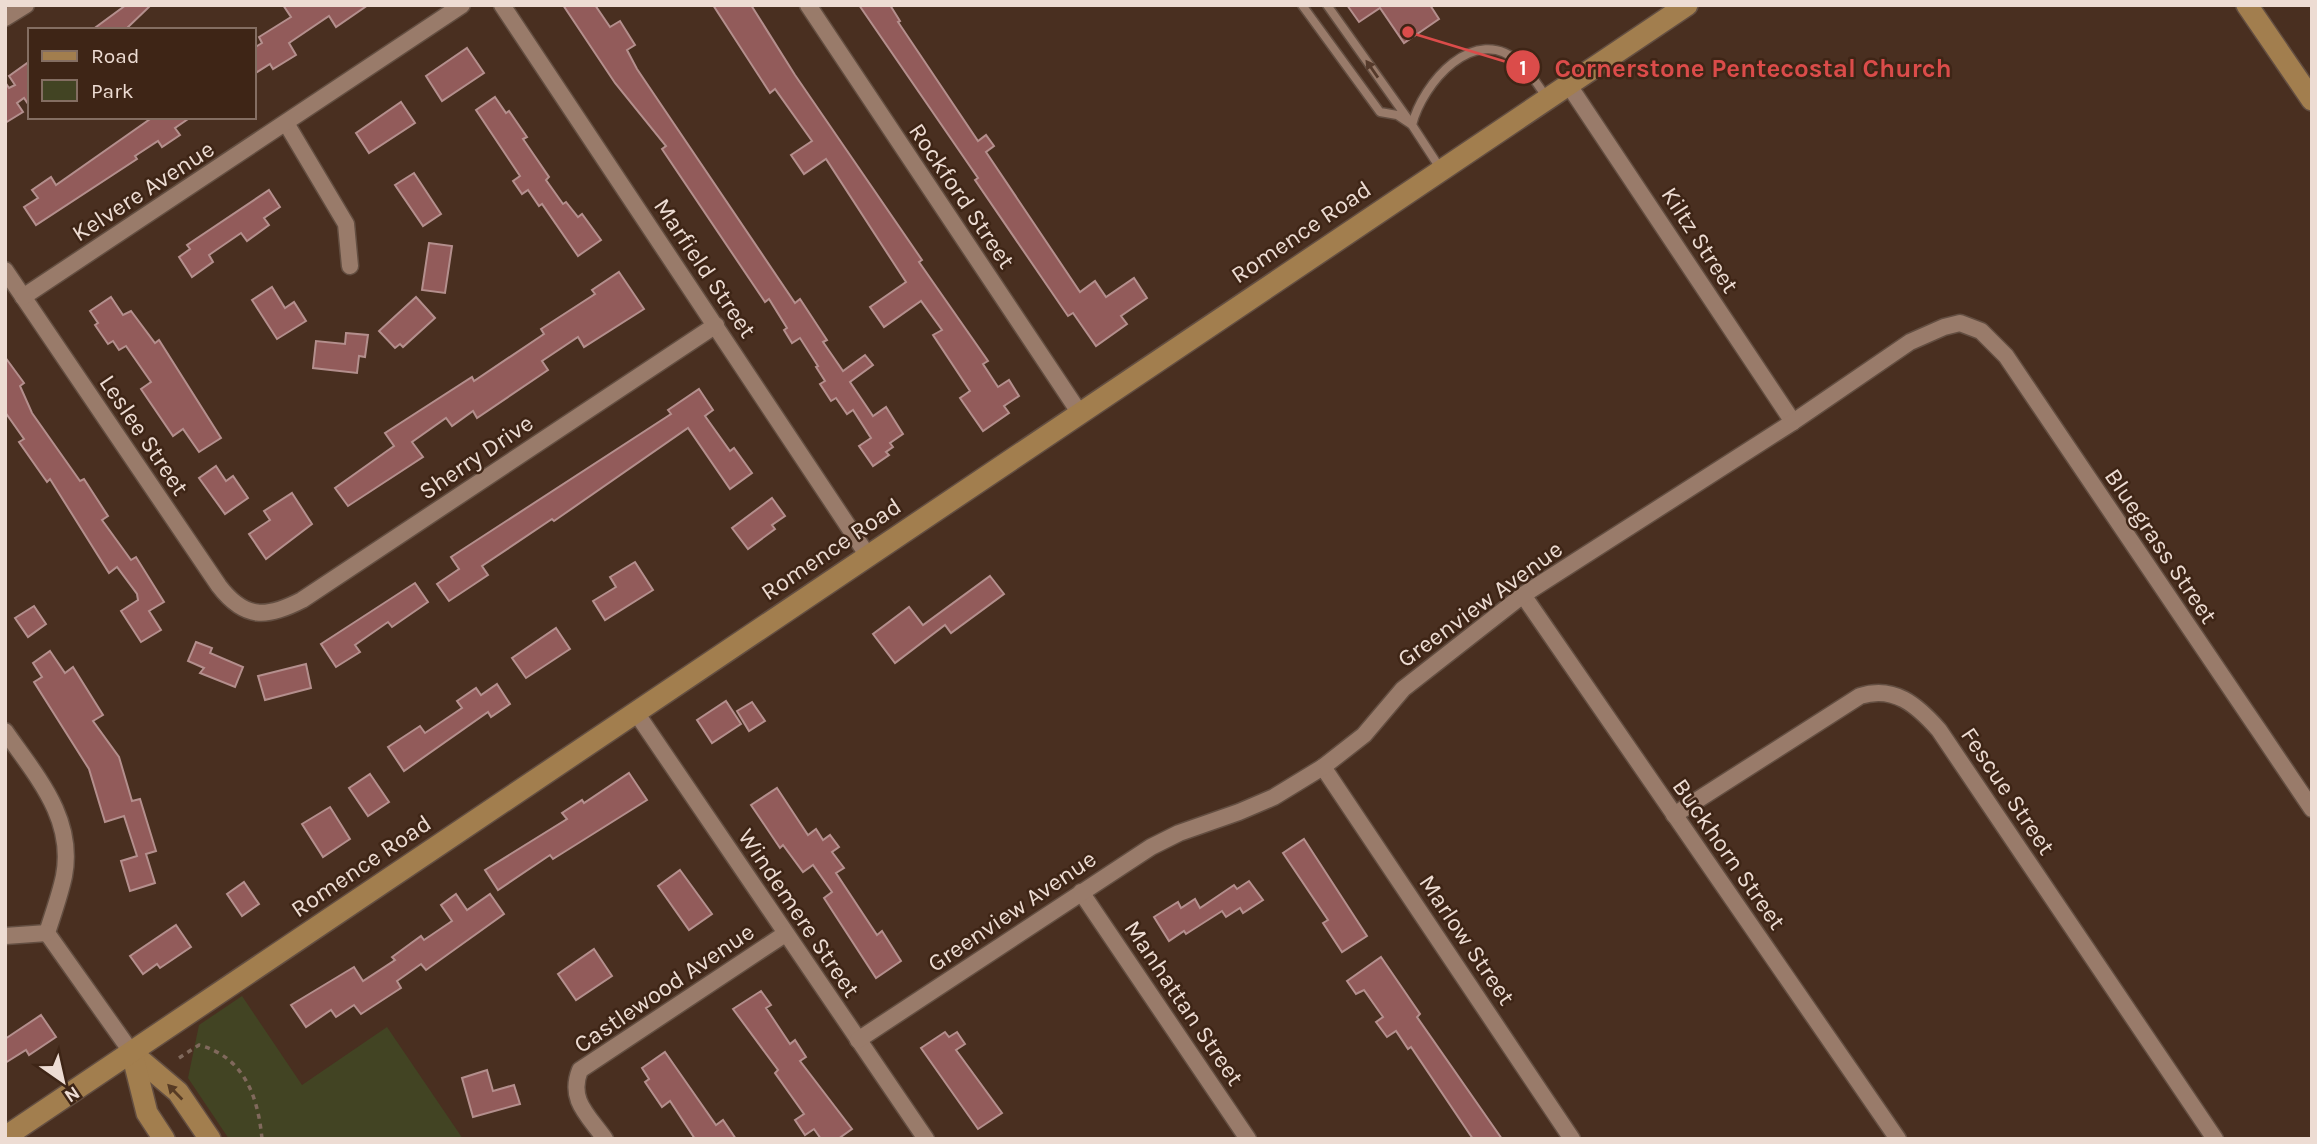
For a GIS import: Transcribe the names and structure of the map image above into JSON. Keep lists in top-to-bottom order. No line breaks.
{"streets":{"street":["Kelvere Avenue","Rockford Street","Romence Road","Kiltz Street","Marfield Street","Leslee Street","Sherry Drive","Bluegrass Street","Greenview Avenue","Fescue Street","Buckhorn Street","Windemere Street","Marlow Street","Castlewood Avenue","Manhattan Street"]},"crossings":[["Kelvere Avenue","Leslee Street"],["Rockford Street","Romence Road"],["Romence Road","Kiltz Street"],["Romence Road","Marfield Street"],["Romence Road","Windemere Street"],["Kiltz Street","Greenview Avenue"],["Marfield Street","Sherry Drive"],["Leslee Street","Sherry Drive"],["Bluegrass Street","Greenview Avenue"],["Greenview Avenue","Buckhorn Street"],["Greenview Avenue","Windemere Street"],["Greenview Avenue","Marlow Street"],["Greenview Avenue","Manhattan Street"],["Fescue Street","Buckhorn Street"],["Windemere Street","Castlewood Avenue"]],"places":["Cornerstone Pentecostal Church"],"legend":["Road","Park"],"north":"bottom right"}
